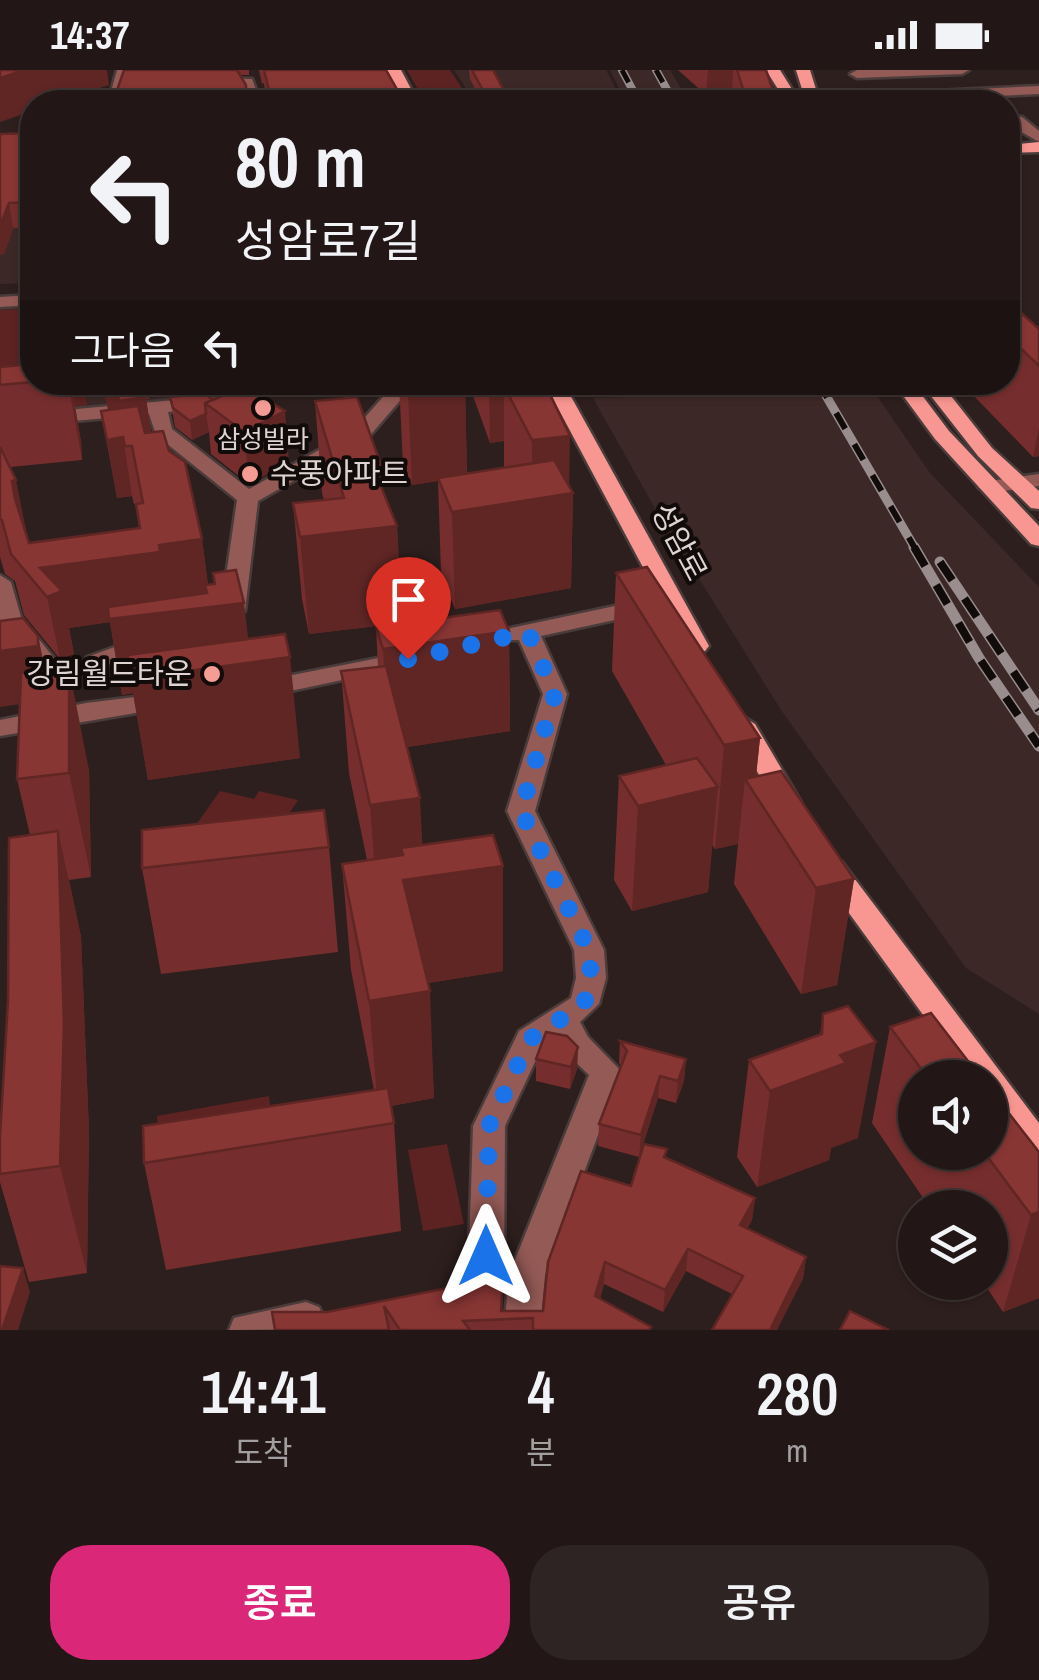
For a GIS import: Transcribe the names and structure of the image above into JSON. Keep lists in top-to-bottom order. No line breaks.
{"streets":{"main road":["성암로"]},"places":["삼성빌라","수풍아파트","강림월드타운"],"page":{"status":"14:37","turn":["80 m","성암로7길"],"then":"그다음","eta":["14:41","도착","4","분","280","m"],"buttons":["종료","공유"]}}
